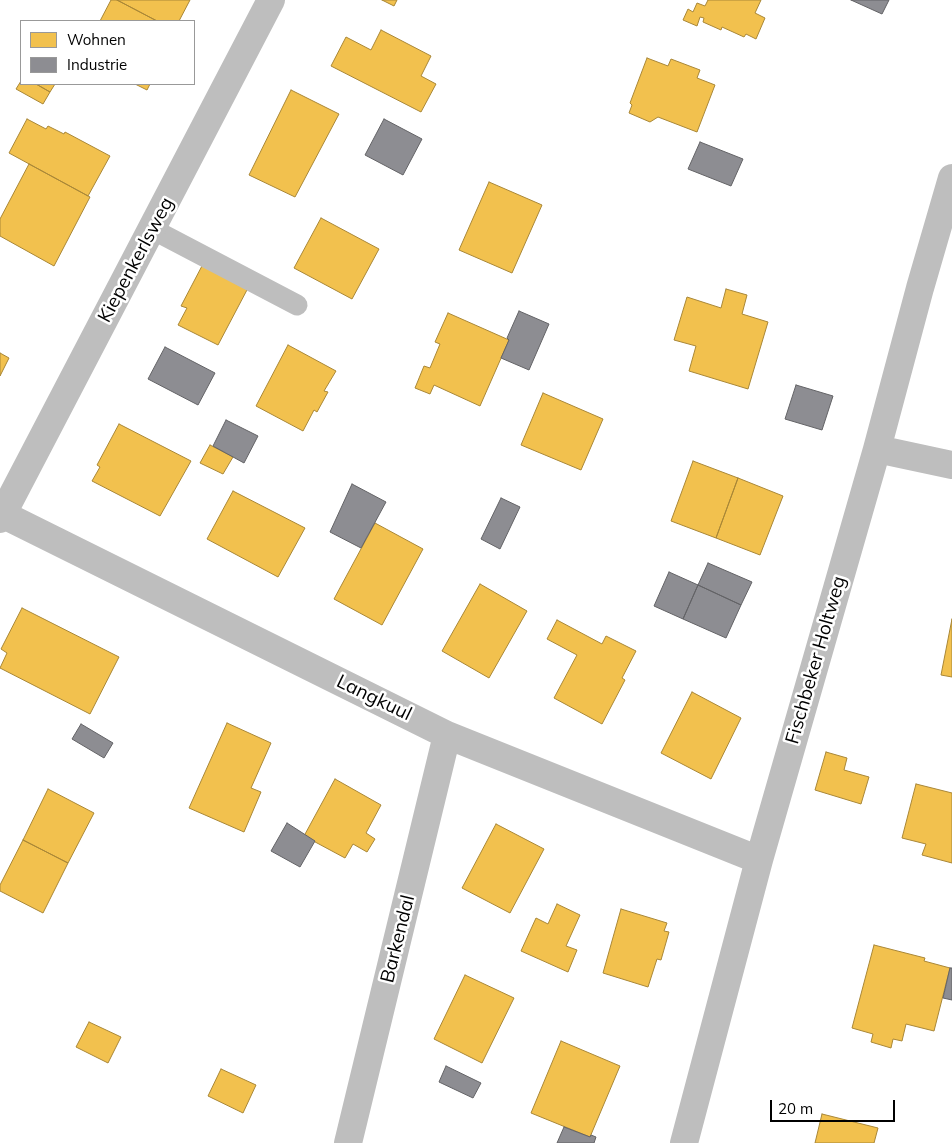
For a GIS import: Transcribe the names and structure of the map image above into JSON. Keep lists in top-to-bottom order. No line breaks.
{"streets":{"street":["Kiepenkerlsweg","Fischbeker Holtweg","Langkuul","Barkendal"]},"crossings":[["Kiepenkerlsweg","Langkuul"],["Fischbeker Holtweg","Langkuul"],["Langkuul","Barkendal"]],"legend":["Wohnen","Industrie"],"scale_bar":"20 m"}
